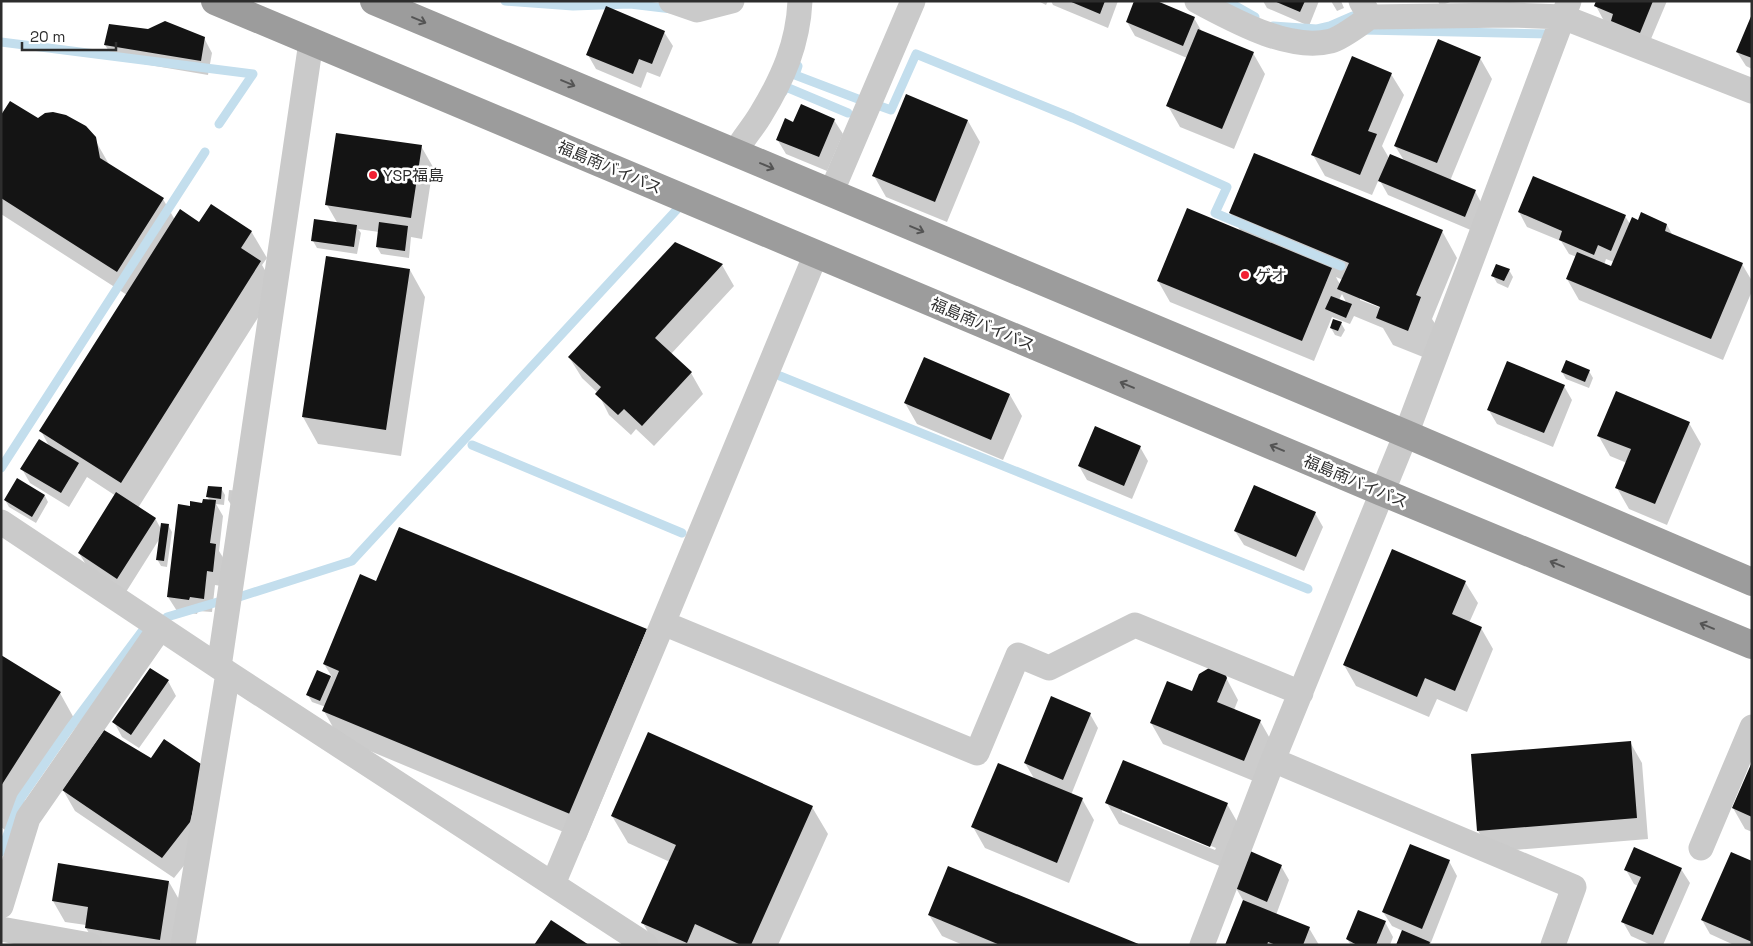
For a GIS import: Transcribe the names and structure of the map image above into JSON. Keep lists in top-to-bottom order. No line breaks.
{"streets":{"highway":["福島南バイパス"]},"places":["YSP福島","ゲオ"],"scale_bar":"20 m"}
